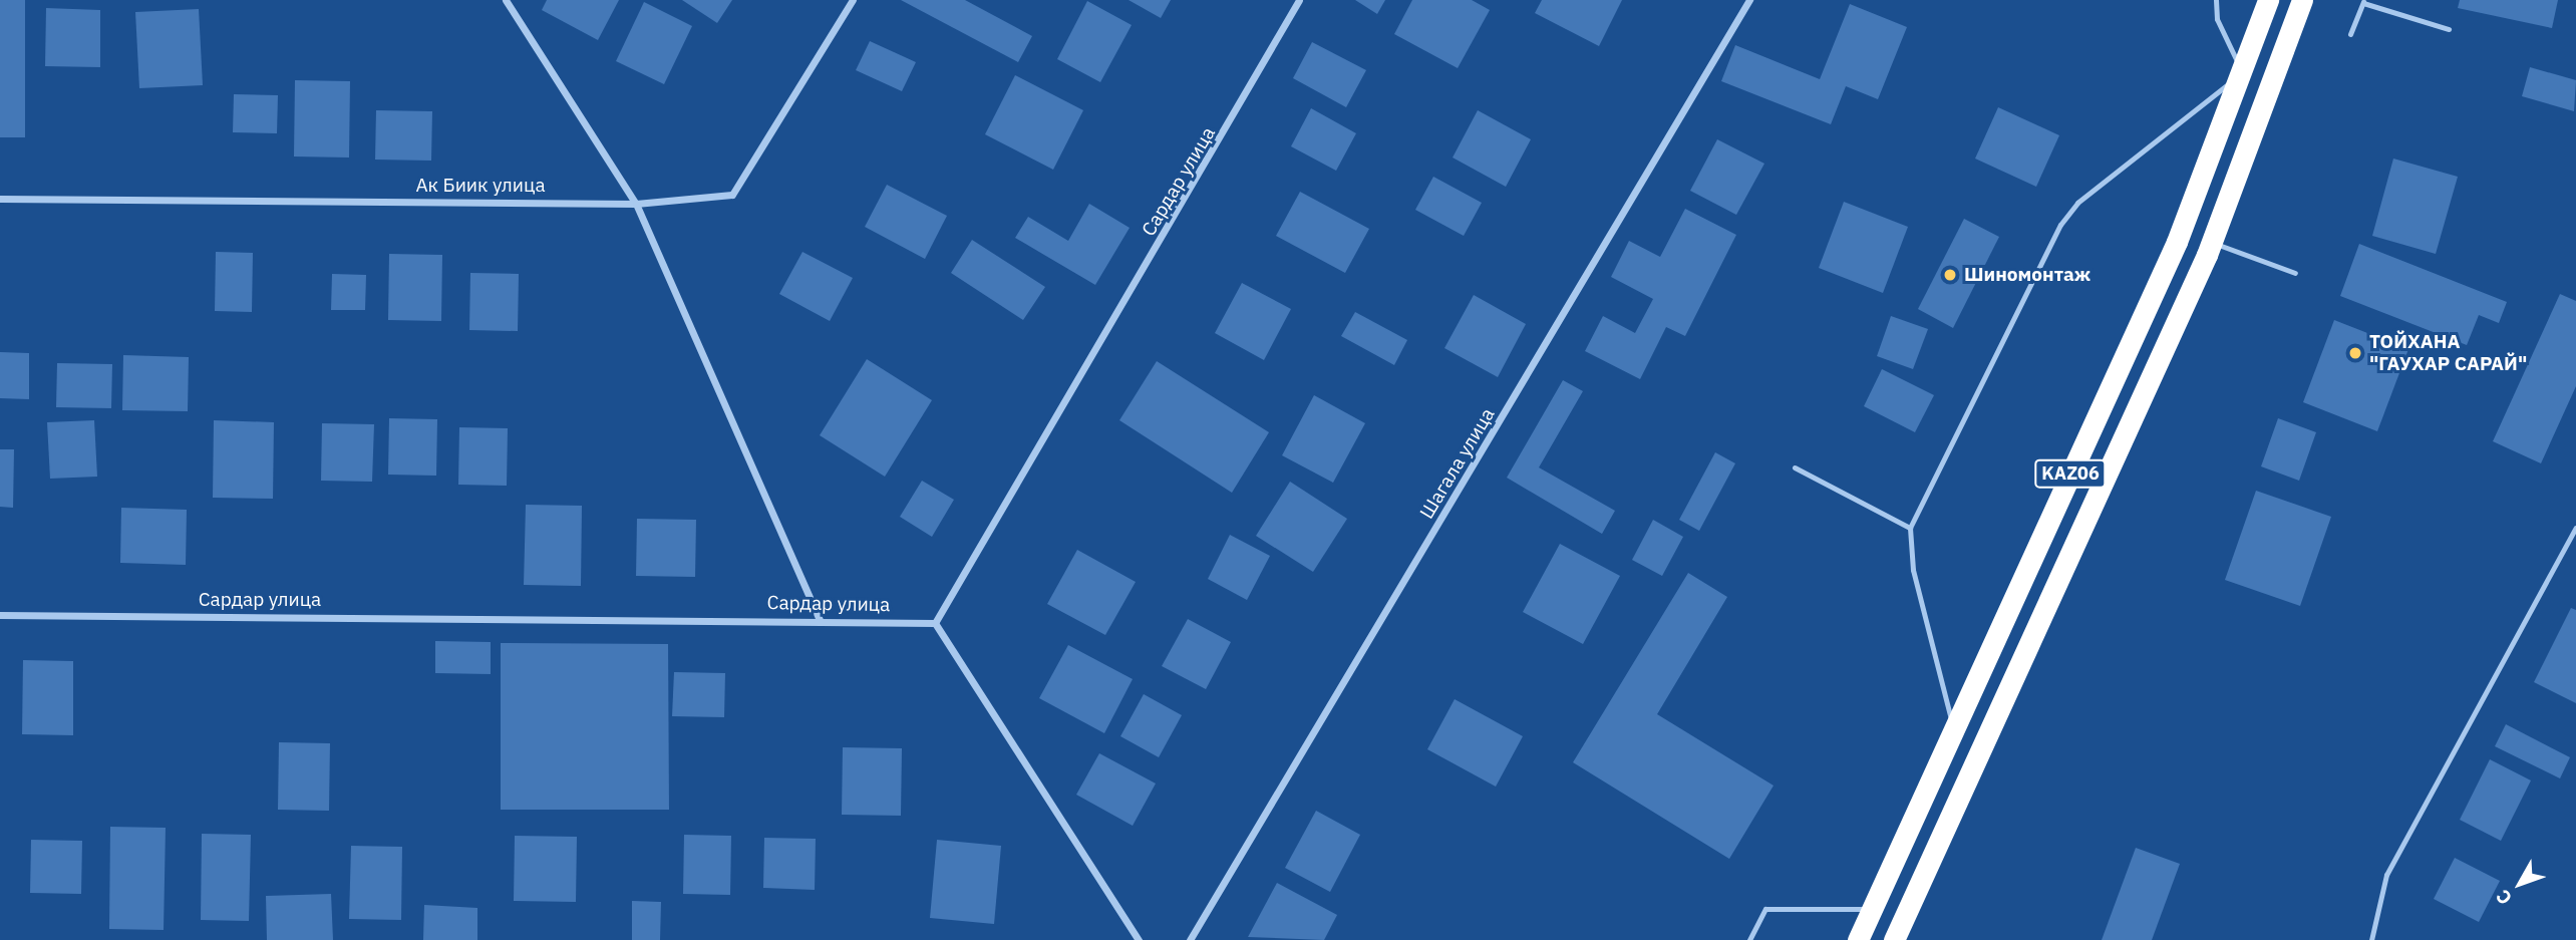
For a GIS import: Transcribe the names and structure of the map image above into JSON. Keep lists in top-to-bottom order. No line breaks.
{"streets":{"highway":["KАZ06"],"street":["Сардар улица","Ак Биик улица","Шагала улица"]},"places":["Шиномонтаж","ТОЙХАНА \"ГАУХАР САРАЙ\""],"north":"bottom left"}
